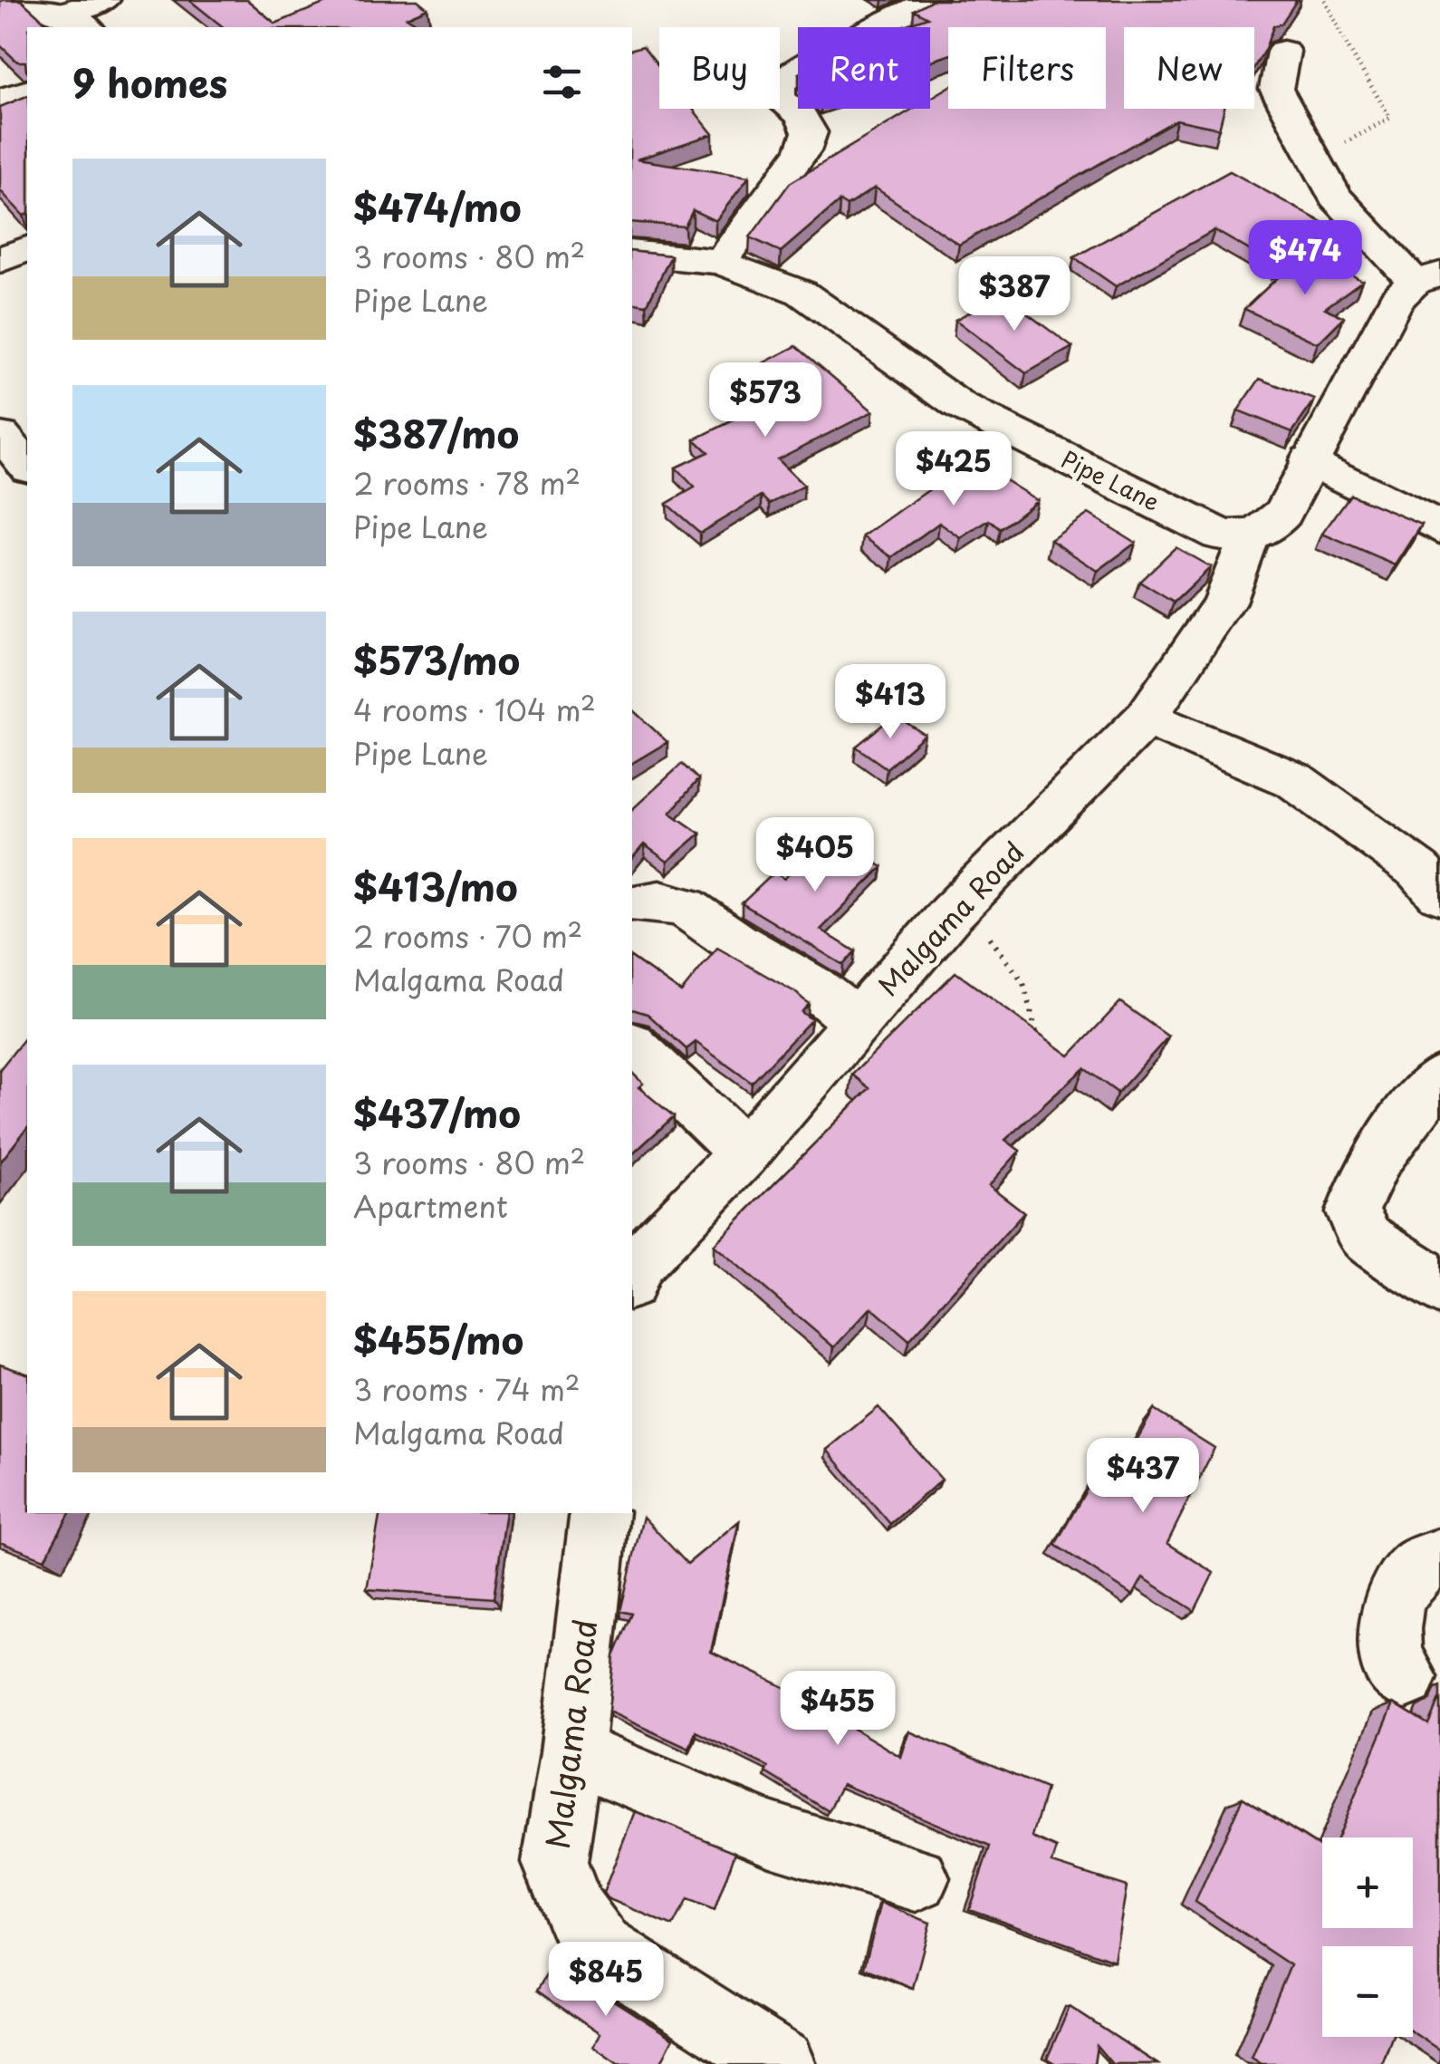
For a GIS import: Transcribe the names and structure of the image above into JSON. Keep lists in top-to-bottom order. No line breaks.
{"streets":{"street":["Pipe Lane","Malgama Road"]},"crossings":[["Pipe Lane","Malgama Road"]],"page":{"chip":["Buy","Rent","Filters","New"],"heading":"9 homes","list":[{"name":"$474/mo","note":"3 rooms · 80 m² · Pipe Lane"},{"name":"$387/mo","note":"2 rooms · 78 m² · Pipe Lane"},{"name":"$573/mo","note":"4 rooms · 104 m² · Pipe Lane"},{"name":"$413/mo","note":"2 rooms · 70 m² · Malgama Road"},{"name":"$437/mo","note":"3 rooms · 80 m² · Apartment"},{"name":"$455/mo","note":"3 rooms · 74 m² · Malgama Road"}],"price":["$474","$387","$573","$425","$413","$405","$437","$455","$845"],"map_buttons":["+","−"]}}
